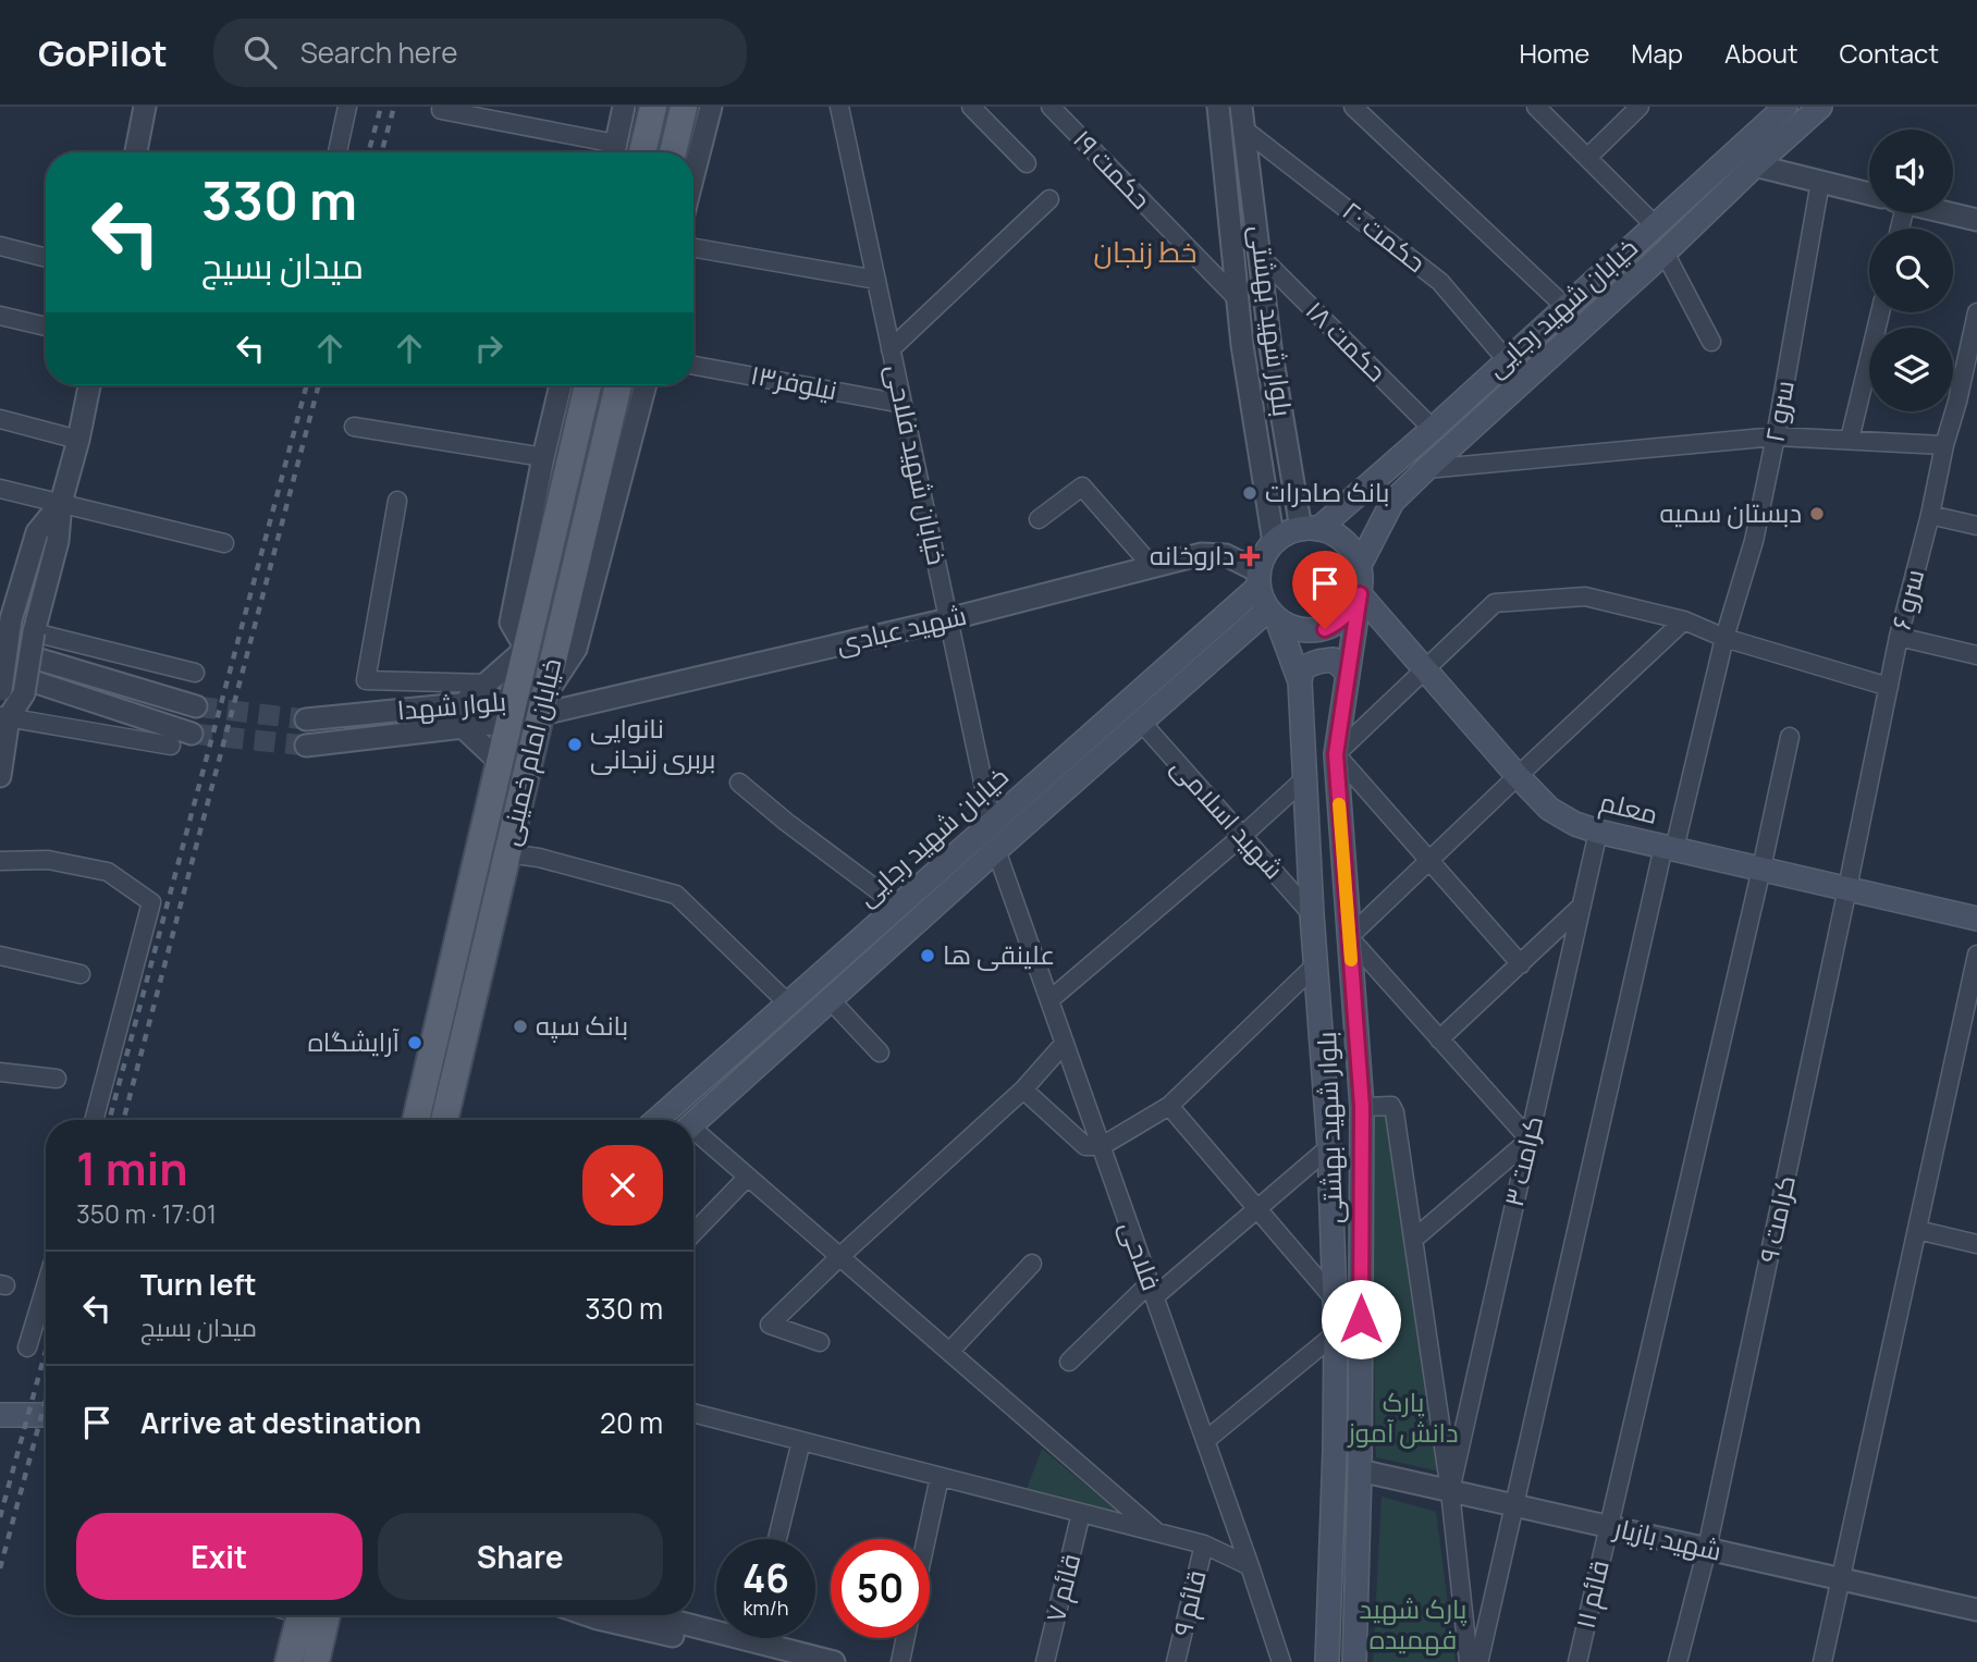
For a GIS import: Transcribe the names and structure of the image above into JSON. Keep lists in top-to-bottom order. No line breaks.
{"streets":{"main road":["خیابان شهید رجایی","بلوار شهید بهشتی","خیابان امام خمینی","معلم"],"street":["حکمت ۱۹","حکمت ۲۰","حکمت ۱۸","نیلوفر۱۳","سرو ۲","خیابان شهید فلاحی","سرو ۶","شهید عبادی","بلوار شهدا","شهید اسلامی","کرامت ۳","کرامت ۹","فلاحی","شهید بازیار","قائم ۷","قائم ۱۱","قائم ۹"]},"crossings":[["حکمت ۱۹","بلوار شهید بهشتی"],["حکمت ۲۰","خیابان شهید رجایی"],["حکمت ۲۰","بلوار شهید بهشتی"],["خیابان شهید رجایی","بلوار شهید بهشتی"],["خیابان شهید رجایی","حکمت ۱۸"],["خیابان شهید رجایی","خیابان شهید فلاحی"],["خیابان شهید رجایی","شهید عبادی"],["خیابان شهید رجایی","معلم"],["خیابان شهید رجایی","شهید اسلامی"],["خیابان شهید رجایی","فلاحی"],["بلوار شهید بهشتی","حکمت ۱۸"],["بلوار شهید بهشتی","شهید عبادی"],["بلوار شهید بهشتی","معلم"],["بلوار شهید بهشتی","شهید اسلامی"],["بلوار شهید بهشتی","شهید بازیار"],["نیلوفر۱۳","خیابان شهید فلاحی"],["سرو ۲","معلم"],["سرو ۲","شهید بازیار"],["خیابان شهید فلاحی","شهید عبادی"],["سرو ۶","معلم"],["سرو ۶","کرامت ۹"],["شهید عبادی","بلوار شهدا"],["شهید عبادی","خیابان امام خمینی"],["شهید عبادی","معلم"],["بلوار شهدا","خیابان امام خمینی"],["معلم","کرامت ۳"],["معلم","کرامت ۹"],["معلم","قائم ۱۱"],["کرامت ۳","شهید بازیار"],["کرامت ۹","شهید بازیار"],["شهید بازیار","قائم ۱۱"]],"districts":["خط زنجان"],"parks":["پارک دانش آموز","پارک شهید فهمیده"],"places":{"other":["بانک صادرات","دبستان سمیه","نانوایی بربری زنجانی","علینقی ها","بانک سپه","آرایشگاه"],"health":["داروخانه"]},"page":{"header":"GoPilot","search":"Search here","nav":["Home","Map","About","Contact"],"turn":["330 m","میدان بسیج"],"heading":["1 min","350 m · 17:01"],"list":[{"name":"Turn left","note":"میدان بسیج","value":"330 m"},{"name":"Arrive at destination","value":"20 m"}],"buttons":["Exit","Share"],"speed":"46 km/h","limit":"50"}}
